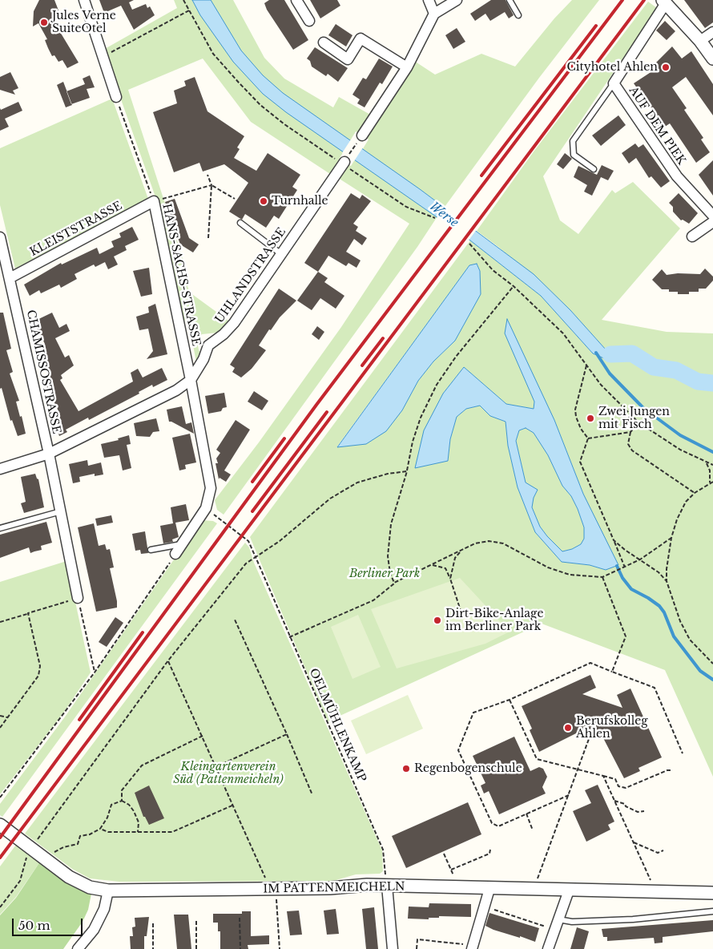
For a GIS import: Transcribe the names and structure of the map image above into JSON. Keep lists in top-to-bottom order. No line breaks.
{"streets":{"street":["AUF DEM PIEK","KLEISTSTRASSE","HANS-SACHS-STRASSE","UHLANDSTRASSE","CHAMISSOSTRASSE","IM PATTENMEICHELN"],"path":["OELMÜHLENKAMP"]},"crossings":[["KLEISTSTRASSE","HANS-SACHS-STRASSE"],["KLEISTSTRASSE","CHAMISSOSTRASSE"],["HANS-SACHS-STRASSE","UHLANDSTRASSE"],["HANS-SACHS-STRASSE","OELMÜHLENKAMP"],["UHLANDSTRASSE","CHAMISSOSTRASSE"]],"water":["Werse"],"parks":["Berliner Park","Kleingartenverein Süd (Pattenmeicheln)"],"places":["Jules Verne SuiteOtel","Cityhotel Ahlen","Turnhalle","Zwei Jungen mit Fisch","Dirt-Bike-Anlage im Berliner Park","Berufskolleg Ahlen","Regenbogenschule"],"scale_bar":"50 m"}
